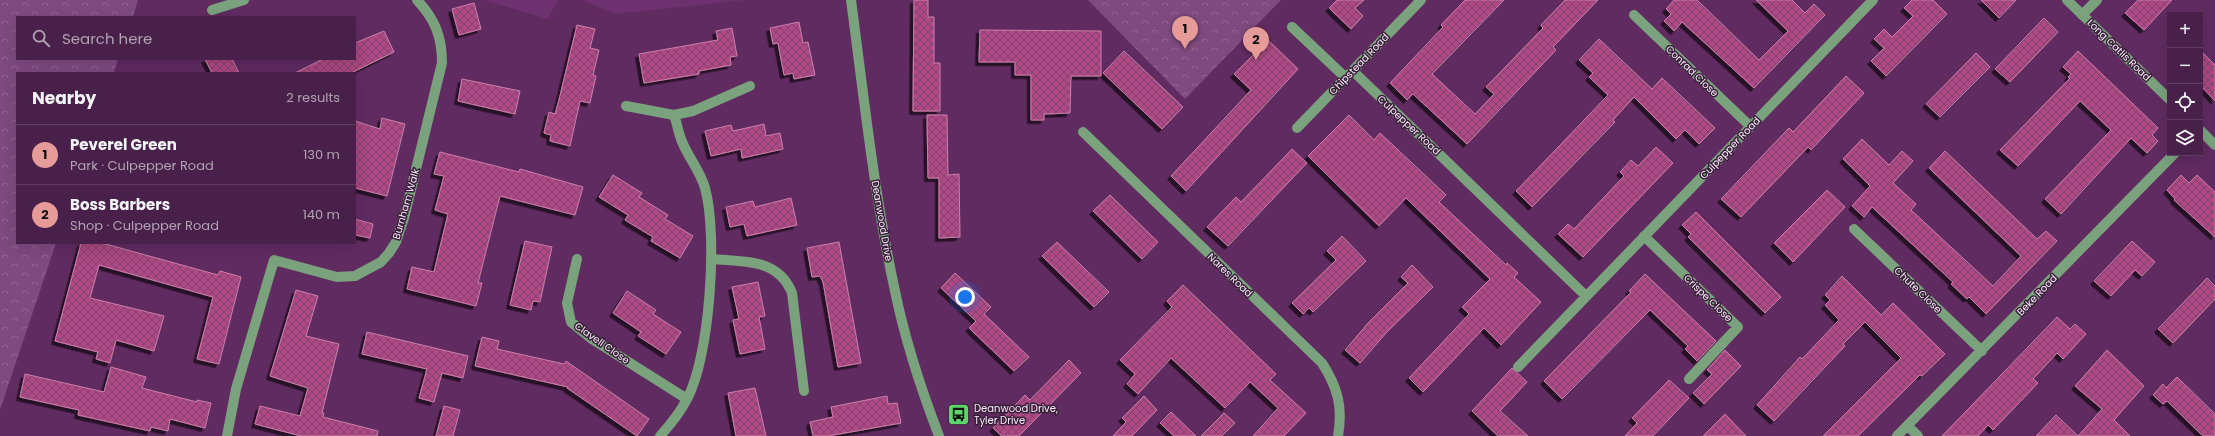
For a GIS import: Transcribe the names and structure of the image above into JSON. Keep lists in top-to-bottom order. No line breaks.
{"streets":{"street":["Long Catlis Road","Chipstead Road","Conrad Close","Culpepper Road","Burnham Walk","Deanwood Drive","Nares Road","Chute Close","Beke Road","Crispe Close","Clavell Close"]},"crossings":[["Chipstead Road","Culpepper Road"],["Conrad Close","Culpepper Road"],["Culpepper Road","Crispe Close"],["Chute Close","Beke Road"]],"places":{"bus stop":["Deanwood Drive, Tyler Drive"]},"page":{"map_buttons":["+","−"],"pins":["1","2"],"search":"Search here","heading":["Nearby","2 results"],"list":[{"mark":"1","name":"Peverel Green","note":"Park · Culpepper Road","value":"130 m"},{"mark":"2","name":"Boss Barbers","note":"Shop · Culpepper Road","value":"140 m"}]}}
